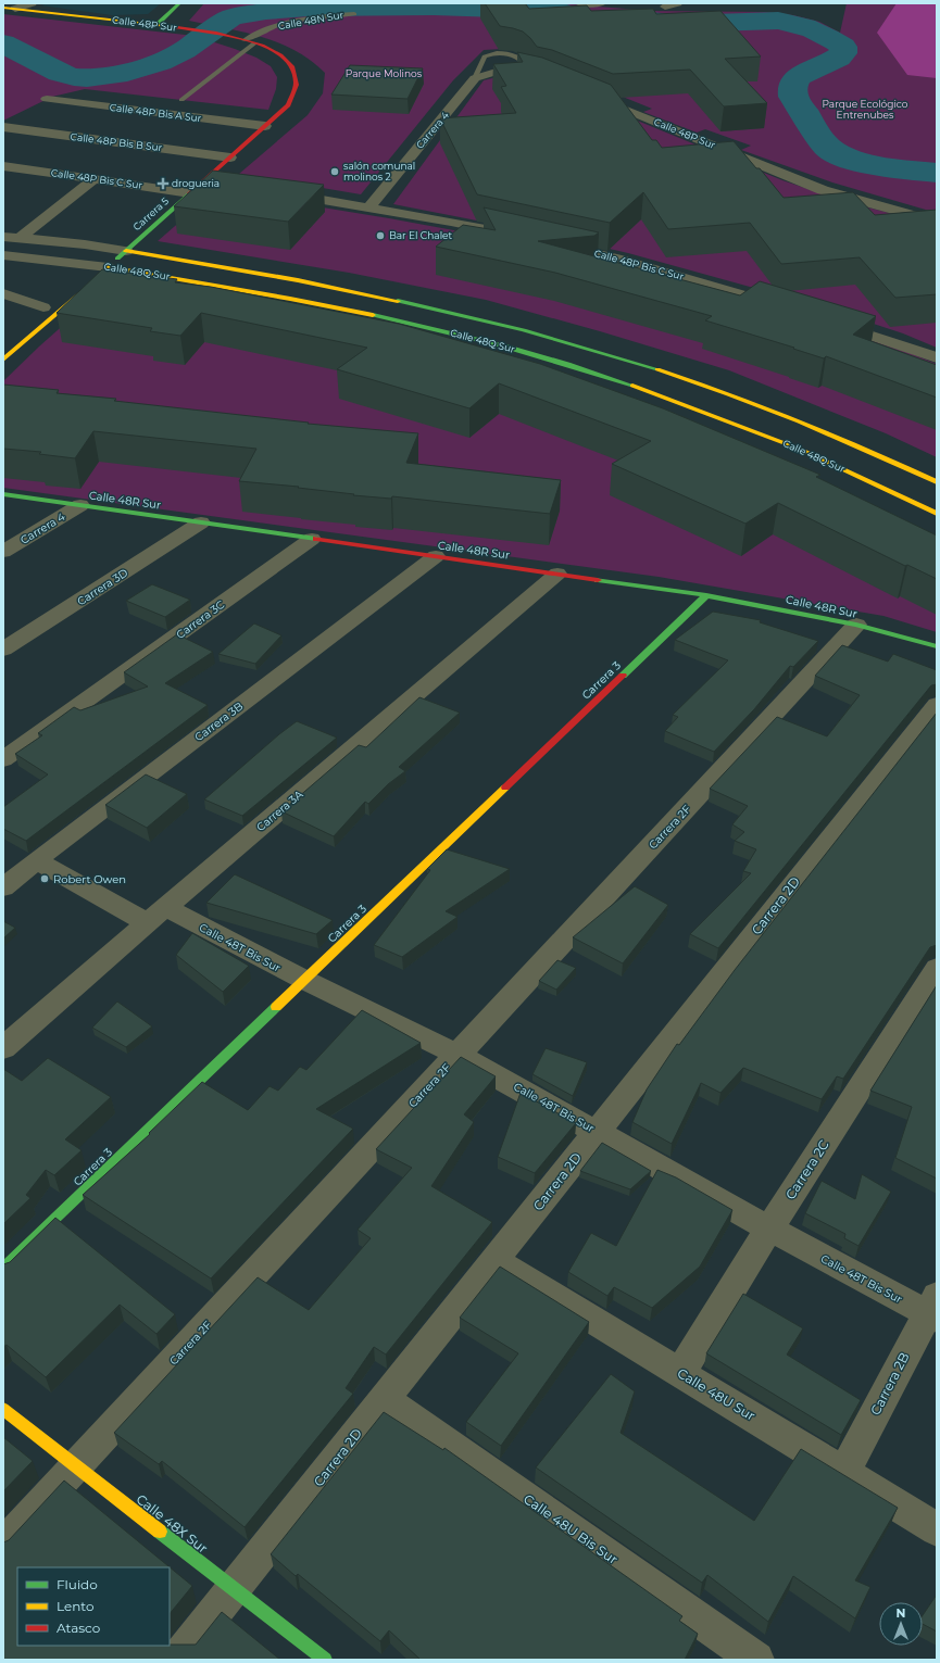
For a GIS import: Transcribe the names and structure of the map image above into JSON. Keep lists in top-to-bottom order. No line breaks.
{"streets":{"main road":["Calle 48P Sur","Carrera 5","Calle 48Q Sur","Calle 48R Sur","Carrera 3","Calle 48X Sur"],"street":["Calle 48P Bis A Sur","Carrera 4","Calle 48P Bis B Sur","Calle 48P Bis C Sur","Carrera 3D","Carrera 3C","Carrera 3B","Carrera 3A","Carrera 2F","Carrera 2D","Calle 48T Bis Sur","Carrera 2C","Carrera 2B","Calle 48U Sur","Calle 48U Bis Sur"],"lane":["Calle 48N Sur"]},"crossings":[["Calle 48N Sur","Calle 48P Sur"],["Calle 48P Sur","Carrera 5"],["Calle 48P Bis A Sur","Carrera 5"],["Carrera 4","Calle 48R Sur"],["Calle 48P Bis B Sur","Carrera 5"],["Calle 48P Bis C Sur","Carrera 5"],["Carrera 5","Calle 48Q Sur"],["Calle 48R Sur","Carrera 3D"],["Calle 48R Sur","Carrera 3C"],["Calle 48R Sur","Carrera 3"],["Calle 48R Sur","Carrera 3B"],["Calle 48R Sur","Carrera 3A"],["Calle 48R Sur","Carrera 2F"],["Carrera 3","Calle 48T Bis Sur"],["Carrera 3B","Calle 48T Bis Sur"],["Carrera 3A","Calle 48T Bis Sur"],["Carrera 2F","Calle 48T Bis Sur"],["Carrera 2F","Calle 48X Sur"],["Carrera 2D","Calle 48T Bis Sur"],["Carrera 2D","Calle 48U Sur"],["Carrera 2D","Calle 48X Sur"],["Carrera 2D","Calle 48U Bis Sur"],["Calle 48T Bis Sur","Carrera 2C"],["Calle 48T Bis Sur","Carrera 2B"],["Carrera 2C","Calle 48U Sur"],["Carrera 2B","Calle 48U Sur"]],"parks":["Parque Molinos","Parque Ecológico Entrenubes"],"places":{"other":["salón comunal molinos 2","Bar El Chalet","Robert Owen"],"health":["drogueria"]},"legend":["Fluido","Lento","Atasco"],"north":"top"}
